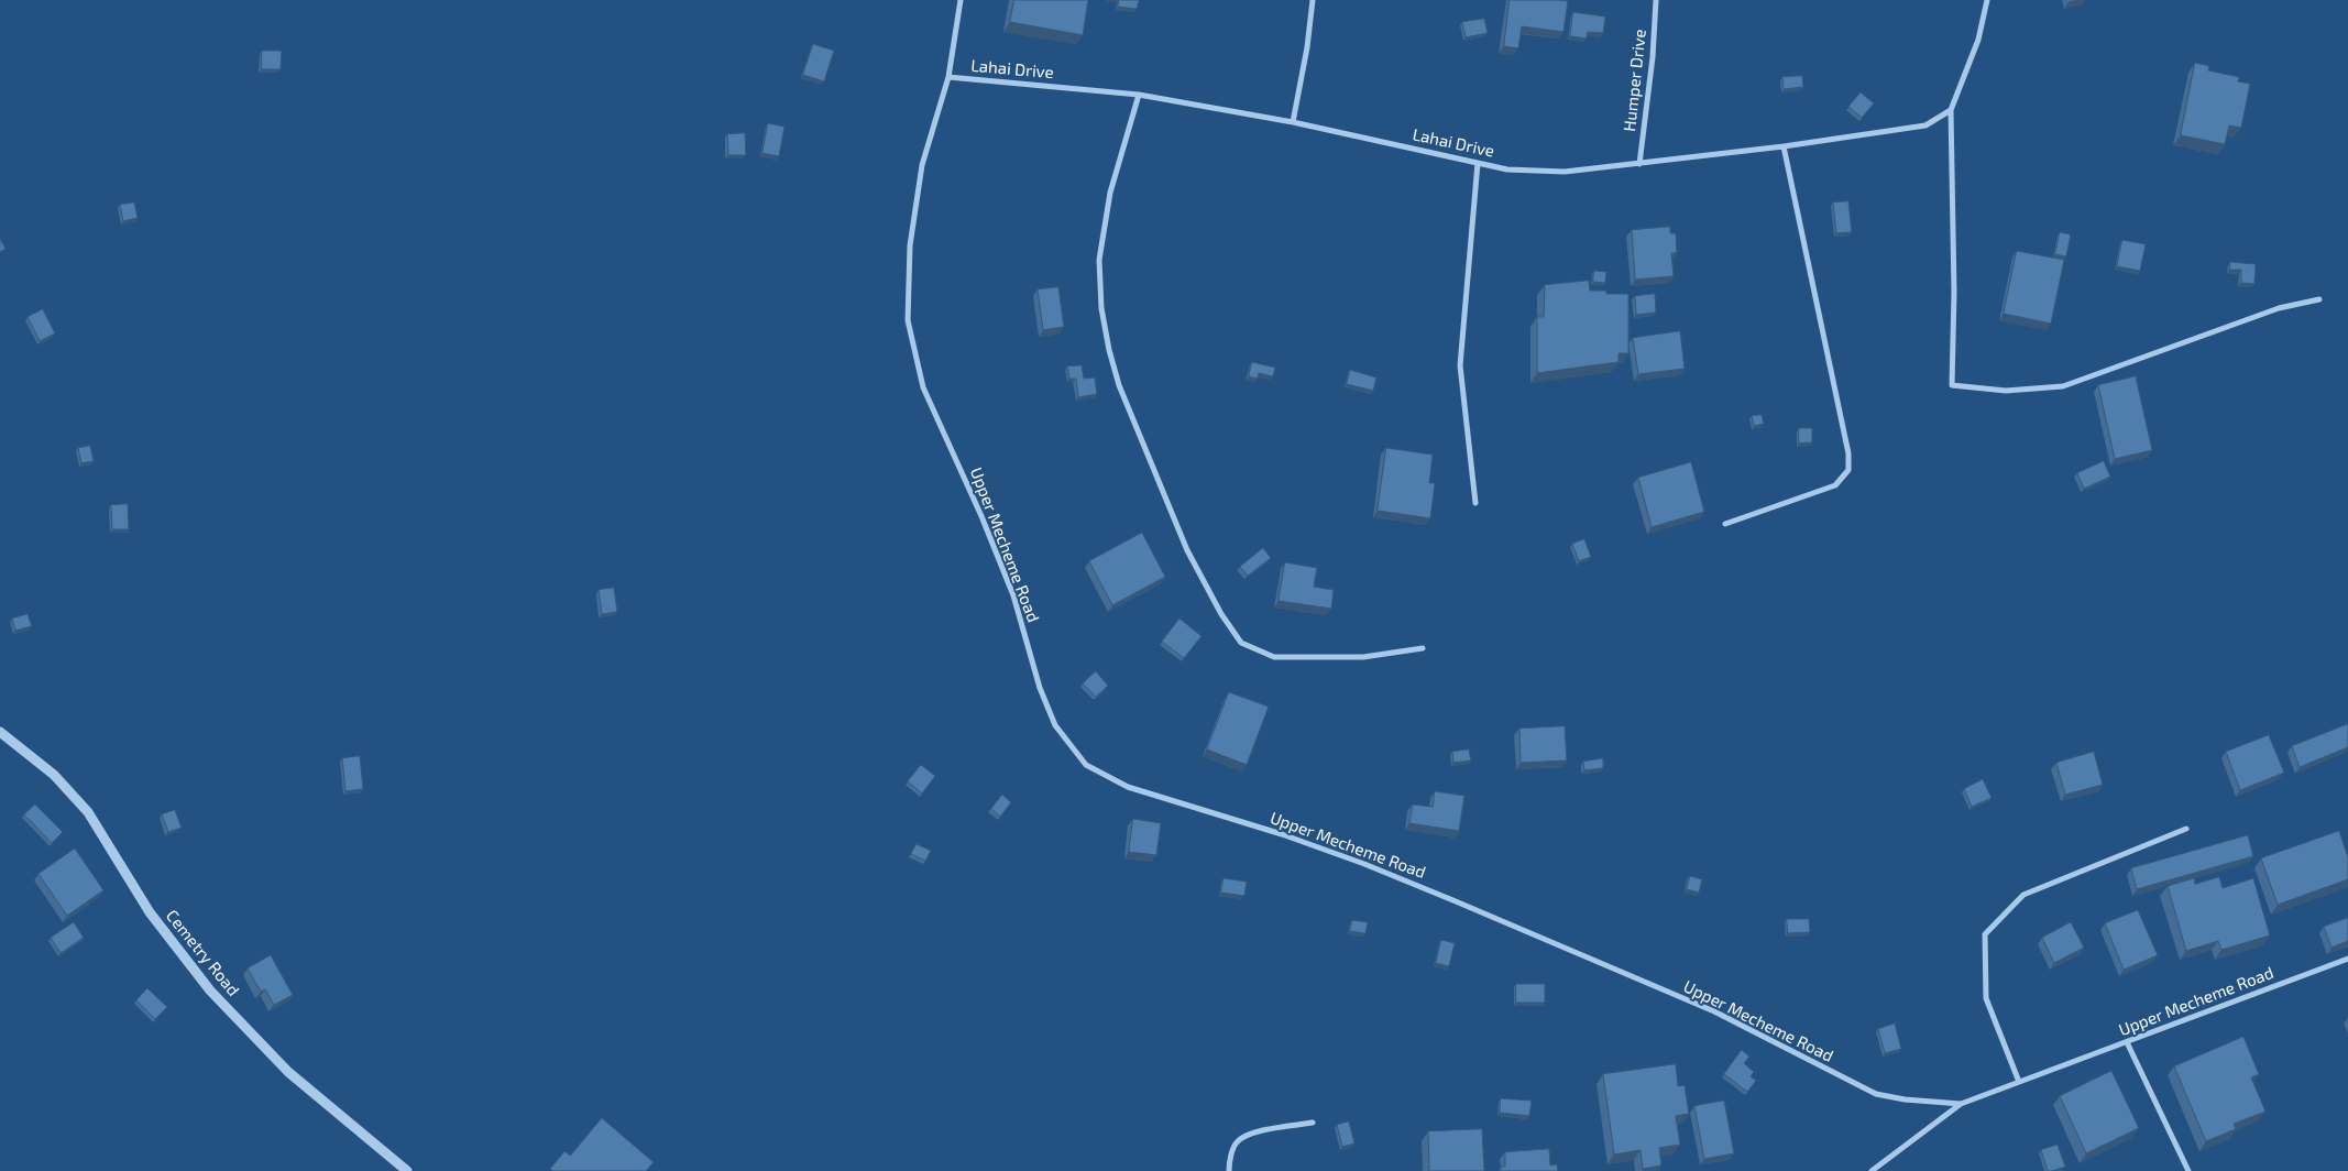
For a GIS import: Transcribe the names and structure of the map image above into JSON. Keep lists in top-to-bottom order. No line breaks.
{"streets":{"street":["Lahai Drive","Humper Drive","Upper Mecheme Road","Cemetry Road"]},"crossings":[["Lahai Drive","Humper Drive"],["Lahai Drive","Upper Mecheme Road"]]}
